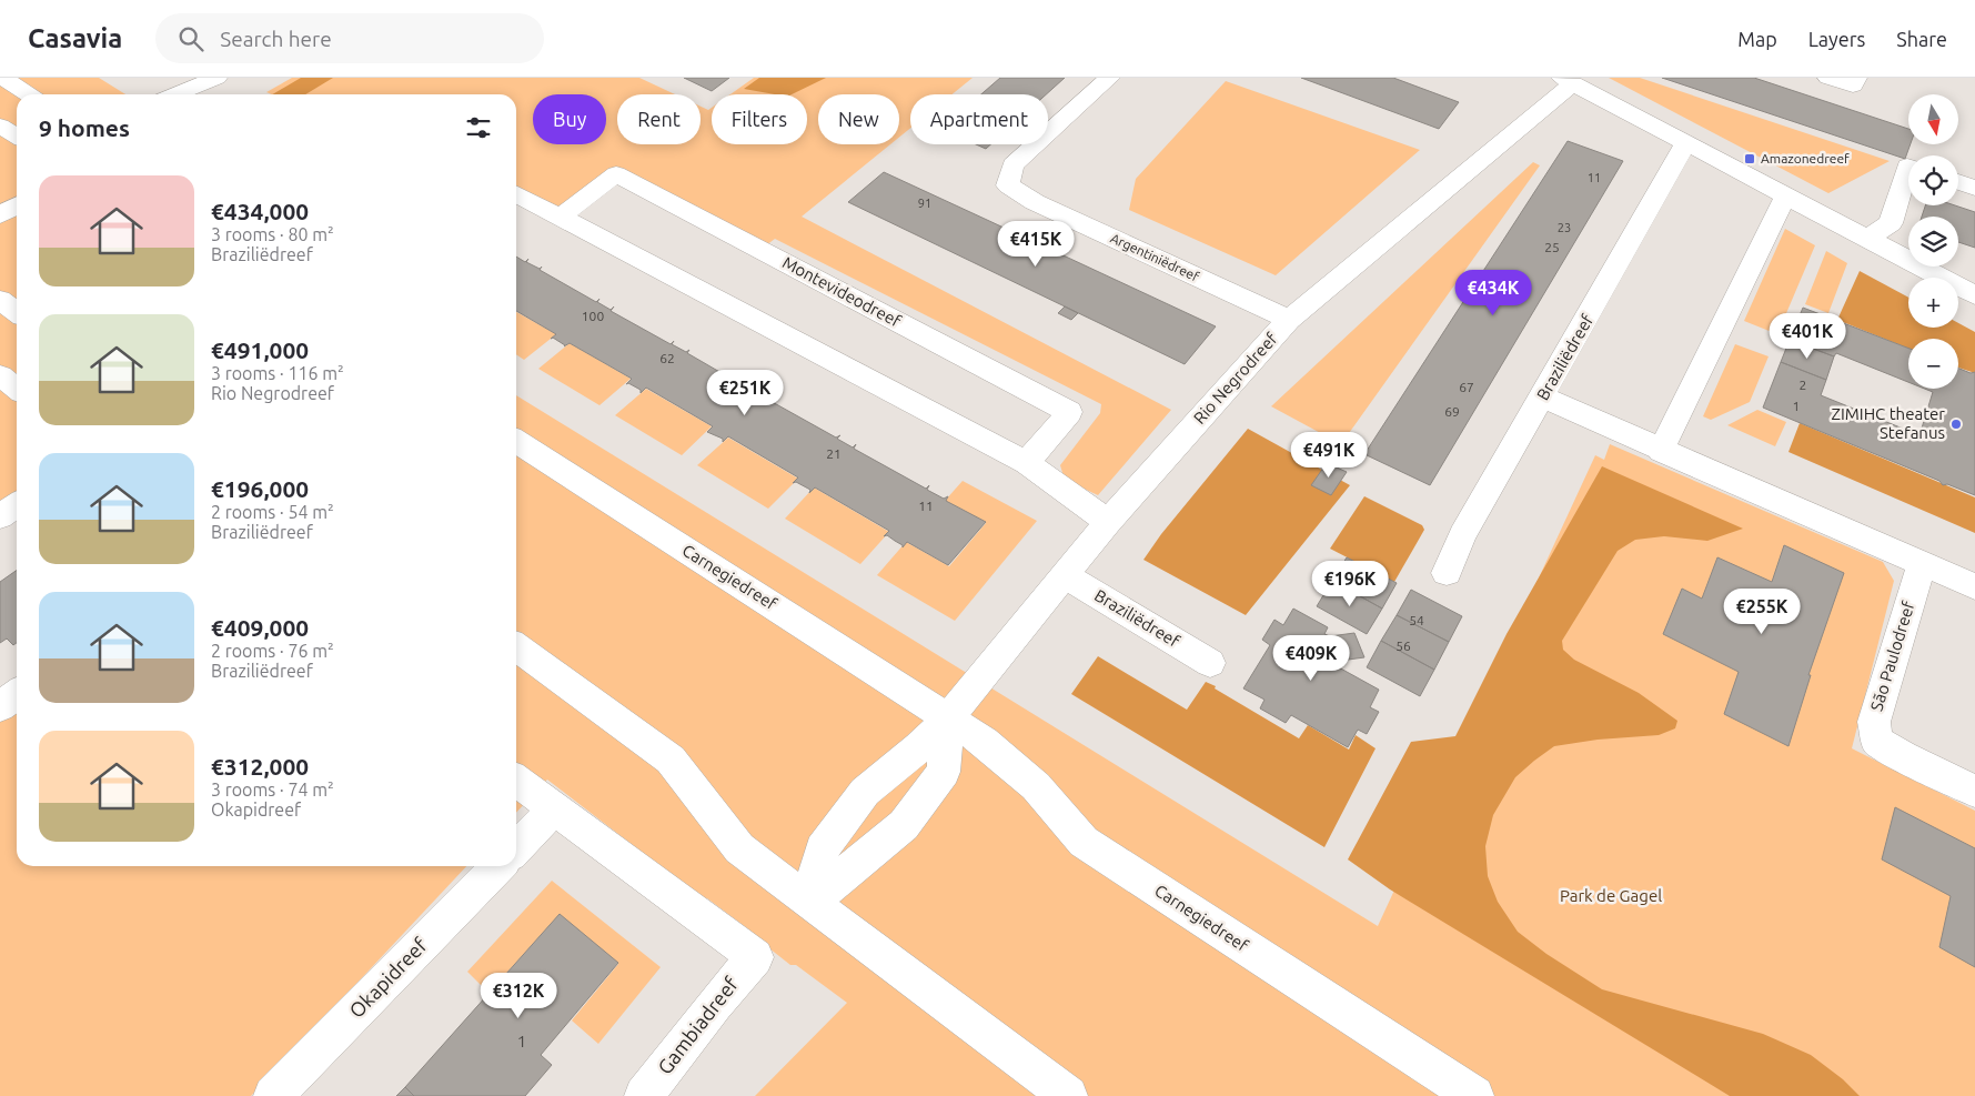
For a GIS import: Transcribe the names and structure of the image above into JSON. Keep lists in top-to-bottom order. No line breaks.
{"streets":{"street":["Argentiniëdreef","Montevideodreef","Braziliëdreef","Rio Negrodreef","Carnegiedreef","São Paulodreef","Okapidreef","Gambiadreef"]},"crossings":[["Argentiniëdreef","Rio Negrodreef"],["Braziliëdreef","Rio Negrodreef"],["Rio Negrodreef","Carnegiedreef"]],"parks":["Park de Gagel"],"places":{"transit":["Amazonedreef"],"other":["ZIMIHC theater Stefanus"]},"house_numbers":["11","91","23","25","100","62","2","67","1","69","21","11","54","56","1"],"north":"bottom","page":{"header":"Casavia","search":"Search here","nav":["Map","Layers","Share"],"map_buttons":["+","−"],"chip":["Buy","Rent","Filters","New","Apartment"],"heading":"9 homes","list":[{"name":"€434,000","note":"3 rooms · 80 m² · Braziliëdreef"},{"name":"€491,000","note":"3 rooms · 116 m² · Rio Negrodreef"},{"name":"€196,000","note":"2 rooms · 54 m² · Braziliëdreef"},{"name":"€409,000","note":"2 rooms · 76 m² · Braziliëdreef"},{"name":"€312,000","note":"3 rooms · 74 m² · Okapidreef"}],"price":["€415K","€434K","€401K","€251K","€491K","€196K","€255K","€409K","€312K"]}}
